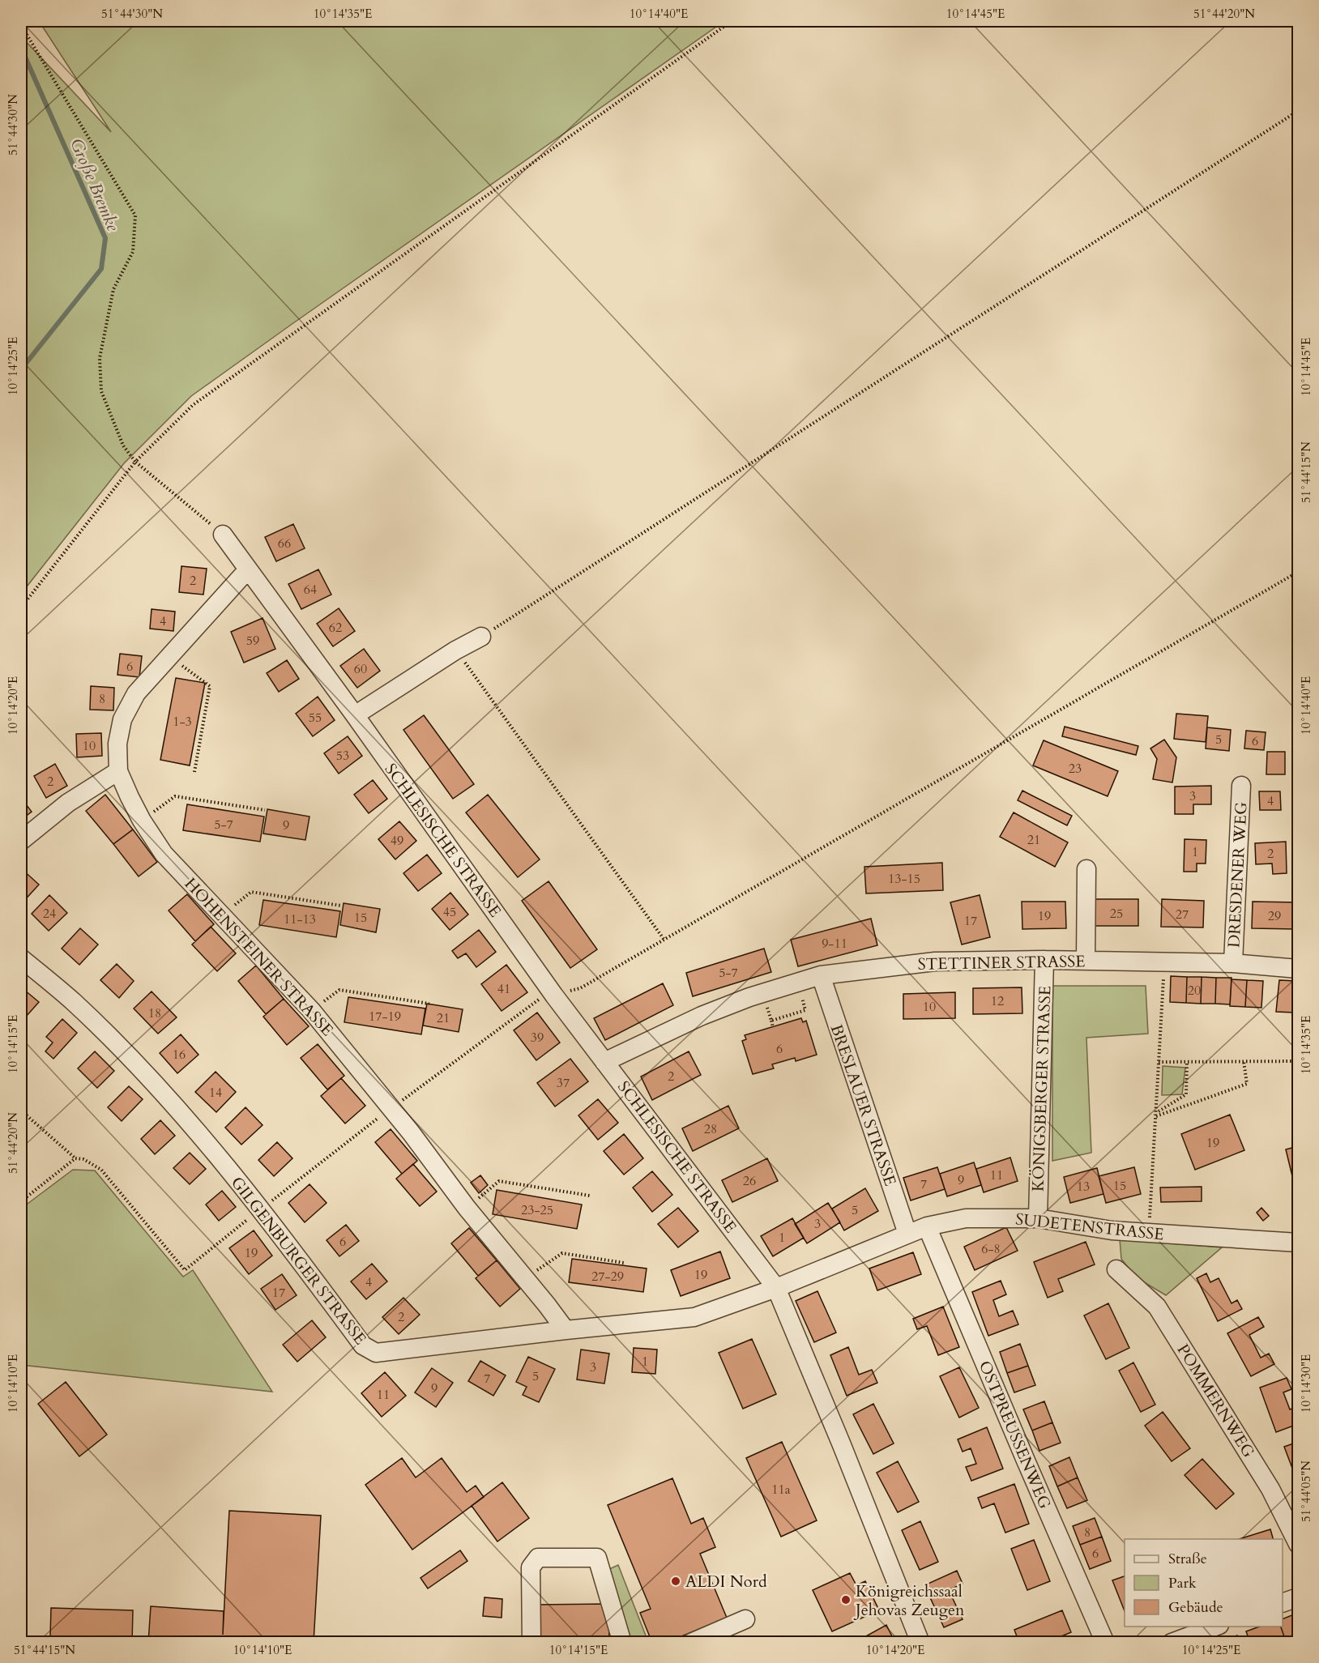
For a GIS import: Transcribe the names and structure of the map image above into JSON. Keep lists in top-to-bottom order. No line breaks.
{"streets":{"street":["SCHLESISCHE STRASSE","DRESDENER WEG","HOHENSTEINER STRASSE","STETTINER STRASSE","KÖNIGSBERGER STRASSE","BRESLAUER STRASSE","SUDETENSTRASSE","GILGENBURGER STRASSE","POMMERNWEG","OSTPREUSSENWEG"]},"crossings":[["SCHLESISCHE STRASSE","HOHENSTEINER STRASSE"],["SCHLESISCHE STRASSE","STETTINER STRASSE"],["SCHLESISCHE STRASSE","SUDETENSTRASSE"],["SCHLESISCHE STRASSE","GILGENBURGER STRASSE"],["DRESDENER WEG","STETTINER STRASSE"],["HOHENSTEINER STRASSE","GILGENBURGER STRASSE"],["STETTINER STRASSE","KÖNIGSBERGER STRASSE"],["STETTINER STRASSE","BRESLAUER STRASSE"],["KÖNIGSBERGER STRASSE","SUDETENSTRASSE"],["BRESLAUER STRASSE","SUDETENSTRASSE"],["SUDETENSTRASSE","GILGENBURGER STRASSE"],["SUDETENSTRASSE","OSTPREUSSENWEG"]],"water":["Große Bremke"],"places":["ALDI Nord","Königreichssaal Jehovas Zeugen"],"house_numbers":["66","2","64","4","62","59","6","60","8","55","1-3","5","6","10","53","23","2","3","4","5-7","9","21","49","1","2","13-15","45","24","25","27","19","29","15","11-13","17","9-11","5-7","41","20","12","10","18","17-19","21","39","6","16","2","37","14","28","19","11","9","26","7","15","13","23-25","5","3","1","6","6-8","19","19","27-29","4","17","2","1","3","5","7","9","11","11a","8","6"],"legend":["Straße","Park","Gebäude"],"coordinates":["51°44'30\"N","10°14'35\"E","10°14'40\"E","10°14'45\"E","51°44'20\"N","10°14'25\"E","51°44'15\"N","10°14'20\"E","10°14'15\"E","10°14'10\"E","10°14'30\"E","51°44'05\"N"]}
